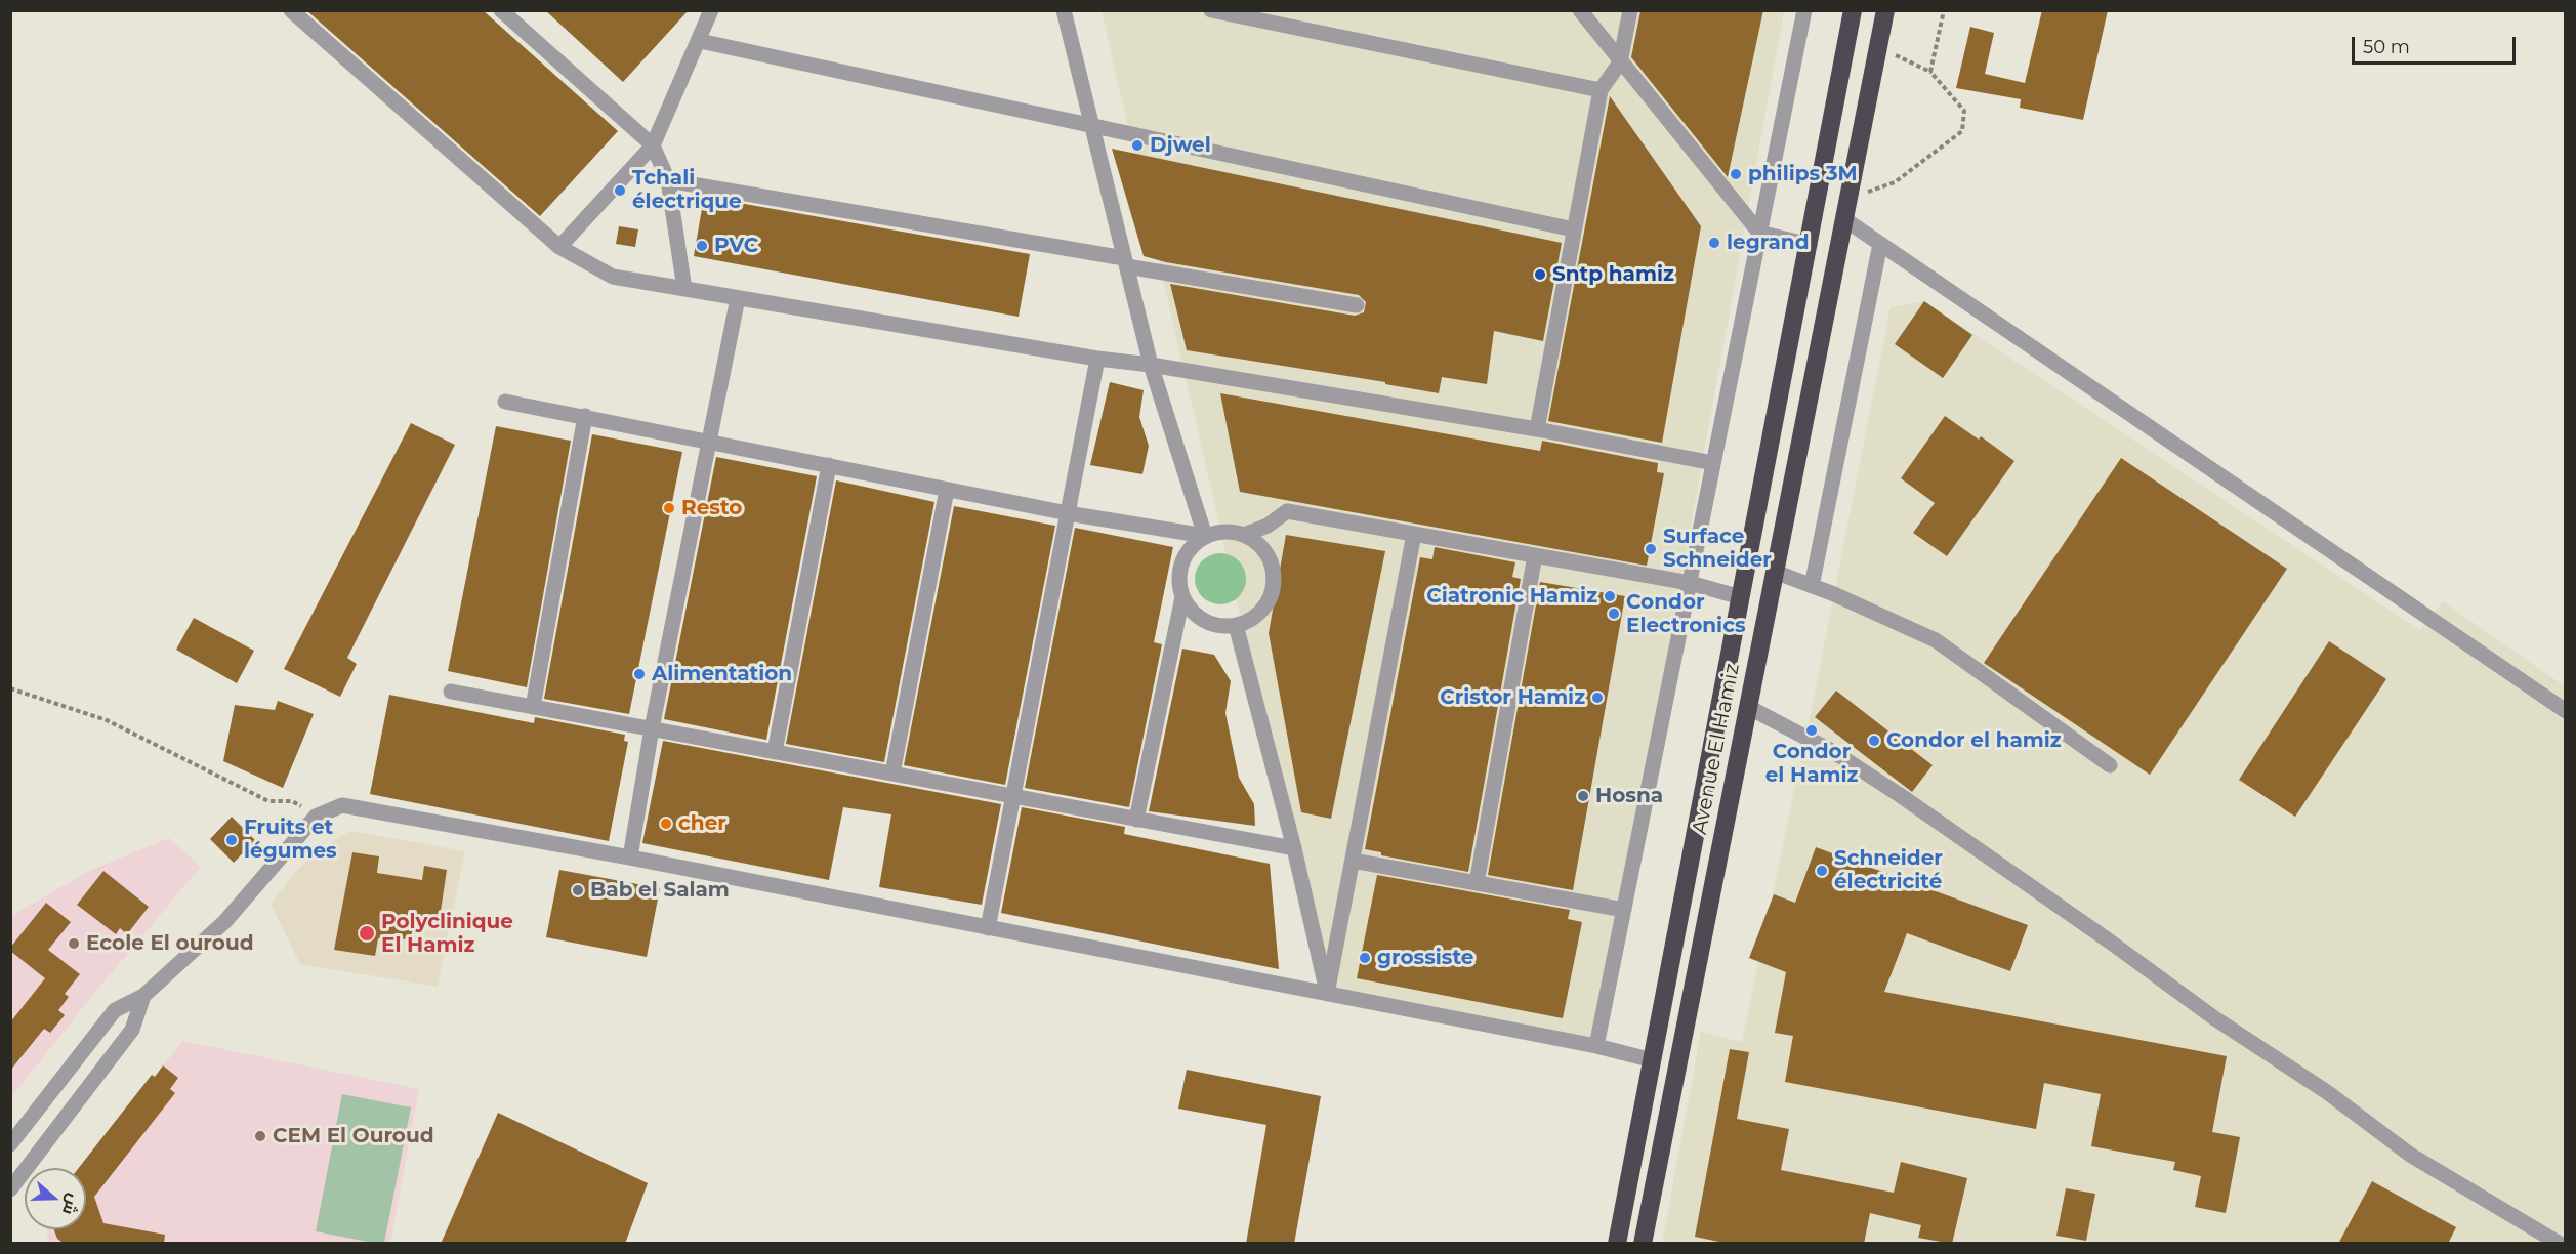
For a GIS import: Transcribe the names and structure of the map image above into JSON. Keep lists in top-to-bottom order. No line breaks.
{"streets":{"highway":["Avenue El Hamiz"]},"places":["Djwel","philips 3M","Tchali électrique","legrand","PVC","Sntp hamiz","Resto","Surface Schneider","Ciatronic Hamiz","Condor Electronics","Alimentation","Cristor Hamiz","Condor el Hamiz","Condor el hamiz","Hosna","cher","Fruits et légumes","Schneider électricité","Bab el Salam","Polyclinique El Hamiz","Ecole El ouroud","grossiste","CEM El Ouroud"],"scale_bar":"50 m","north":"right"}
